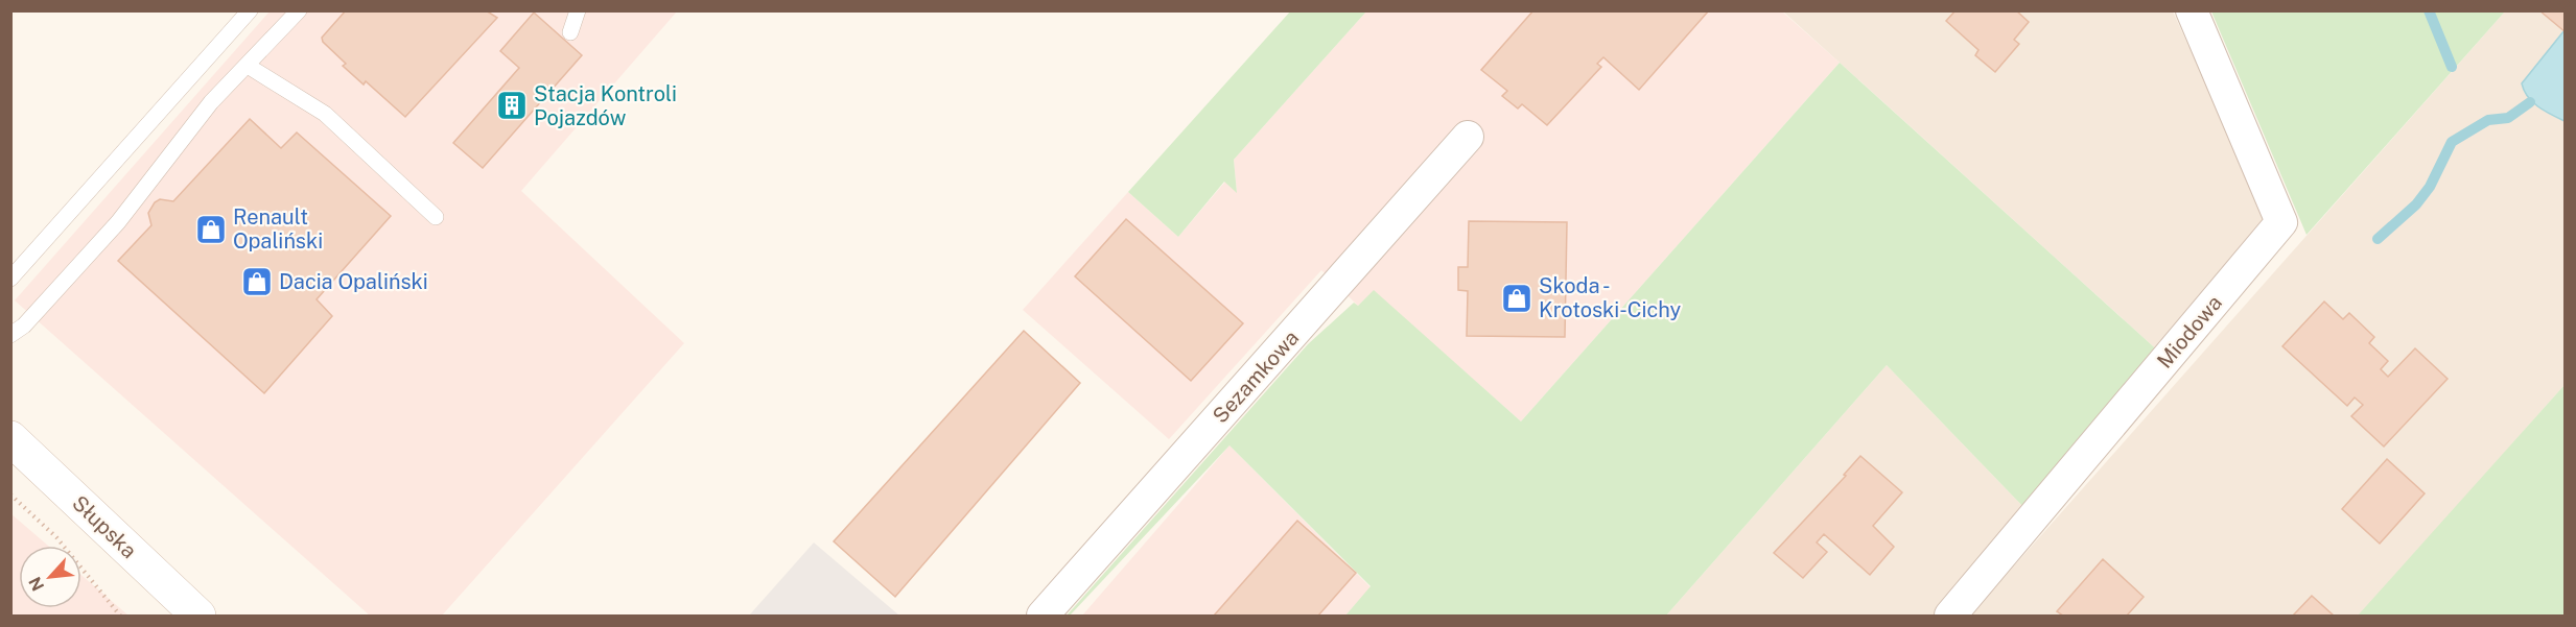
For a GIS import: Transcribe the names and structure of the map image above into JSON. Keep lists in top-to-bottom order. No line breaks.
{"streets":{"main road":["Słupska"],"street":["Miodowa","Sezamkowa"]},"places":{"building":["Stacja Kontroli Pojazdów"],"shop":["Renault Opaliński","Dacia Opaliński","Skoda - Krotoski-Cichy"]},"north":"bottom left"}
